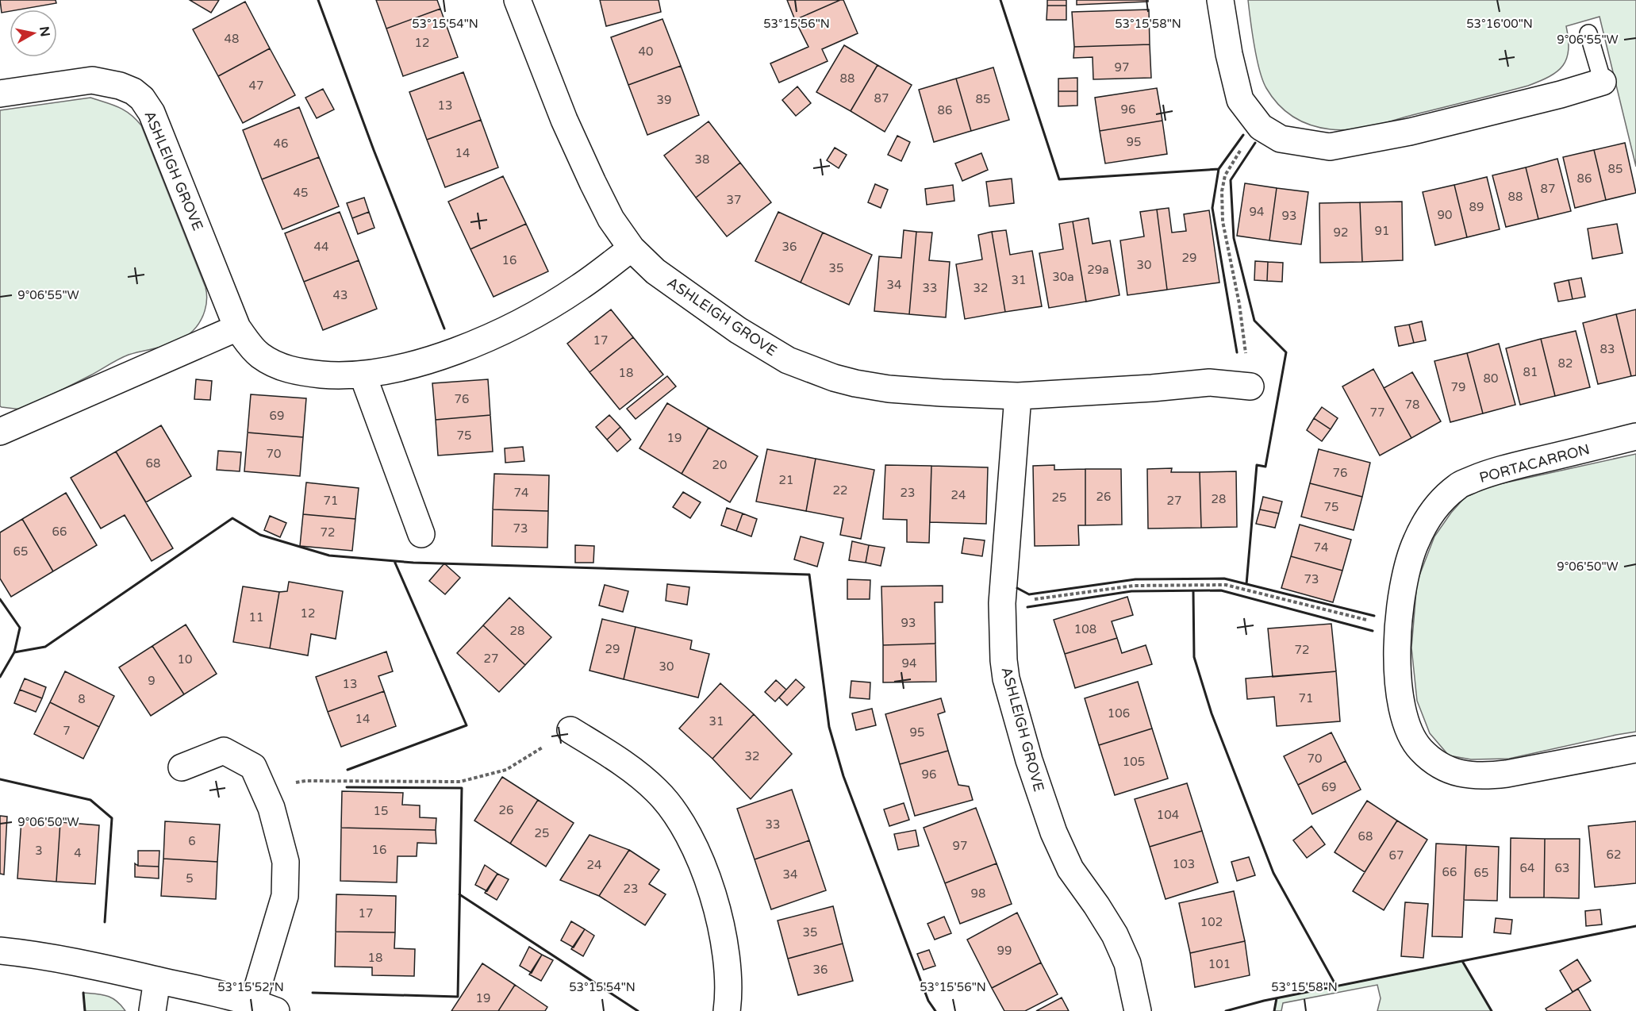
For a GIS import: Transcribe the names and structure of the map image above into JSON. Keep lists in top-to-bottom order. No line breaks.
{"streets":{"street":["ASHLEIGH GROVE","PORTACARRON"]},"house_numbers":["48","12","40","97","88","47","87","85","39","13","96","86","95","46","14","38","85","86","87","45","88","37","89","94","90","93","91","92","44","36","29","16","30","35","29a","30a","31","34","33","32","43","17","83","82","81","18","80","79","76","78","77","69","75","19","70","68","20","76","21","22","74","23","24","26","25","28","71","27","75","73","66","72","74","65","73","12","11","93","108","28","29","72","27","10","94","30","9","13","71","8","106","14","31","7","95","32","70","105","96","69","26","15","104","33","25","68","6","97","16","3","4","62","67","103","24","64","63","66","65","34","5","23","98","17","102","35","99","18","101","36","19"],"north":"right","coordinates":["53°15'54\"N","53°15'56\"N","53°15'58\"N","53°16'00\"N","9°06'55\"W","9°06'50\"W","53°15'52\"N"]}
